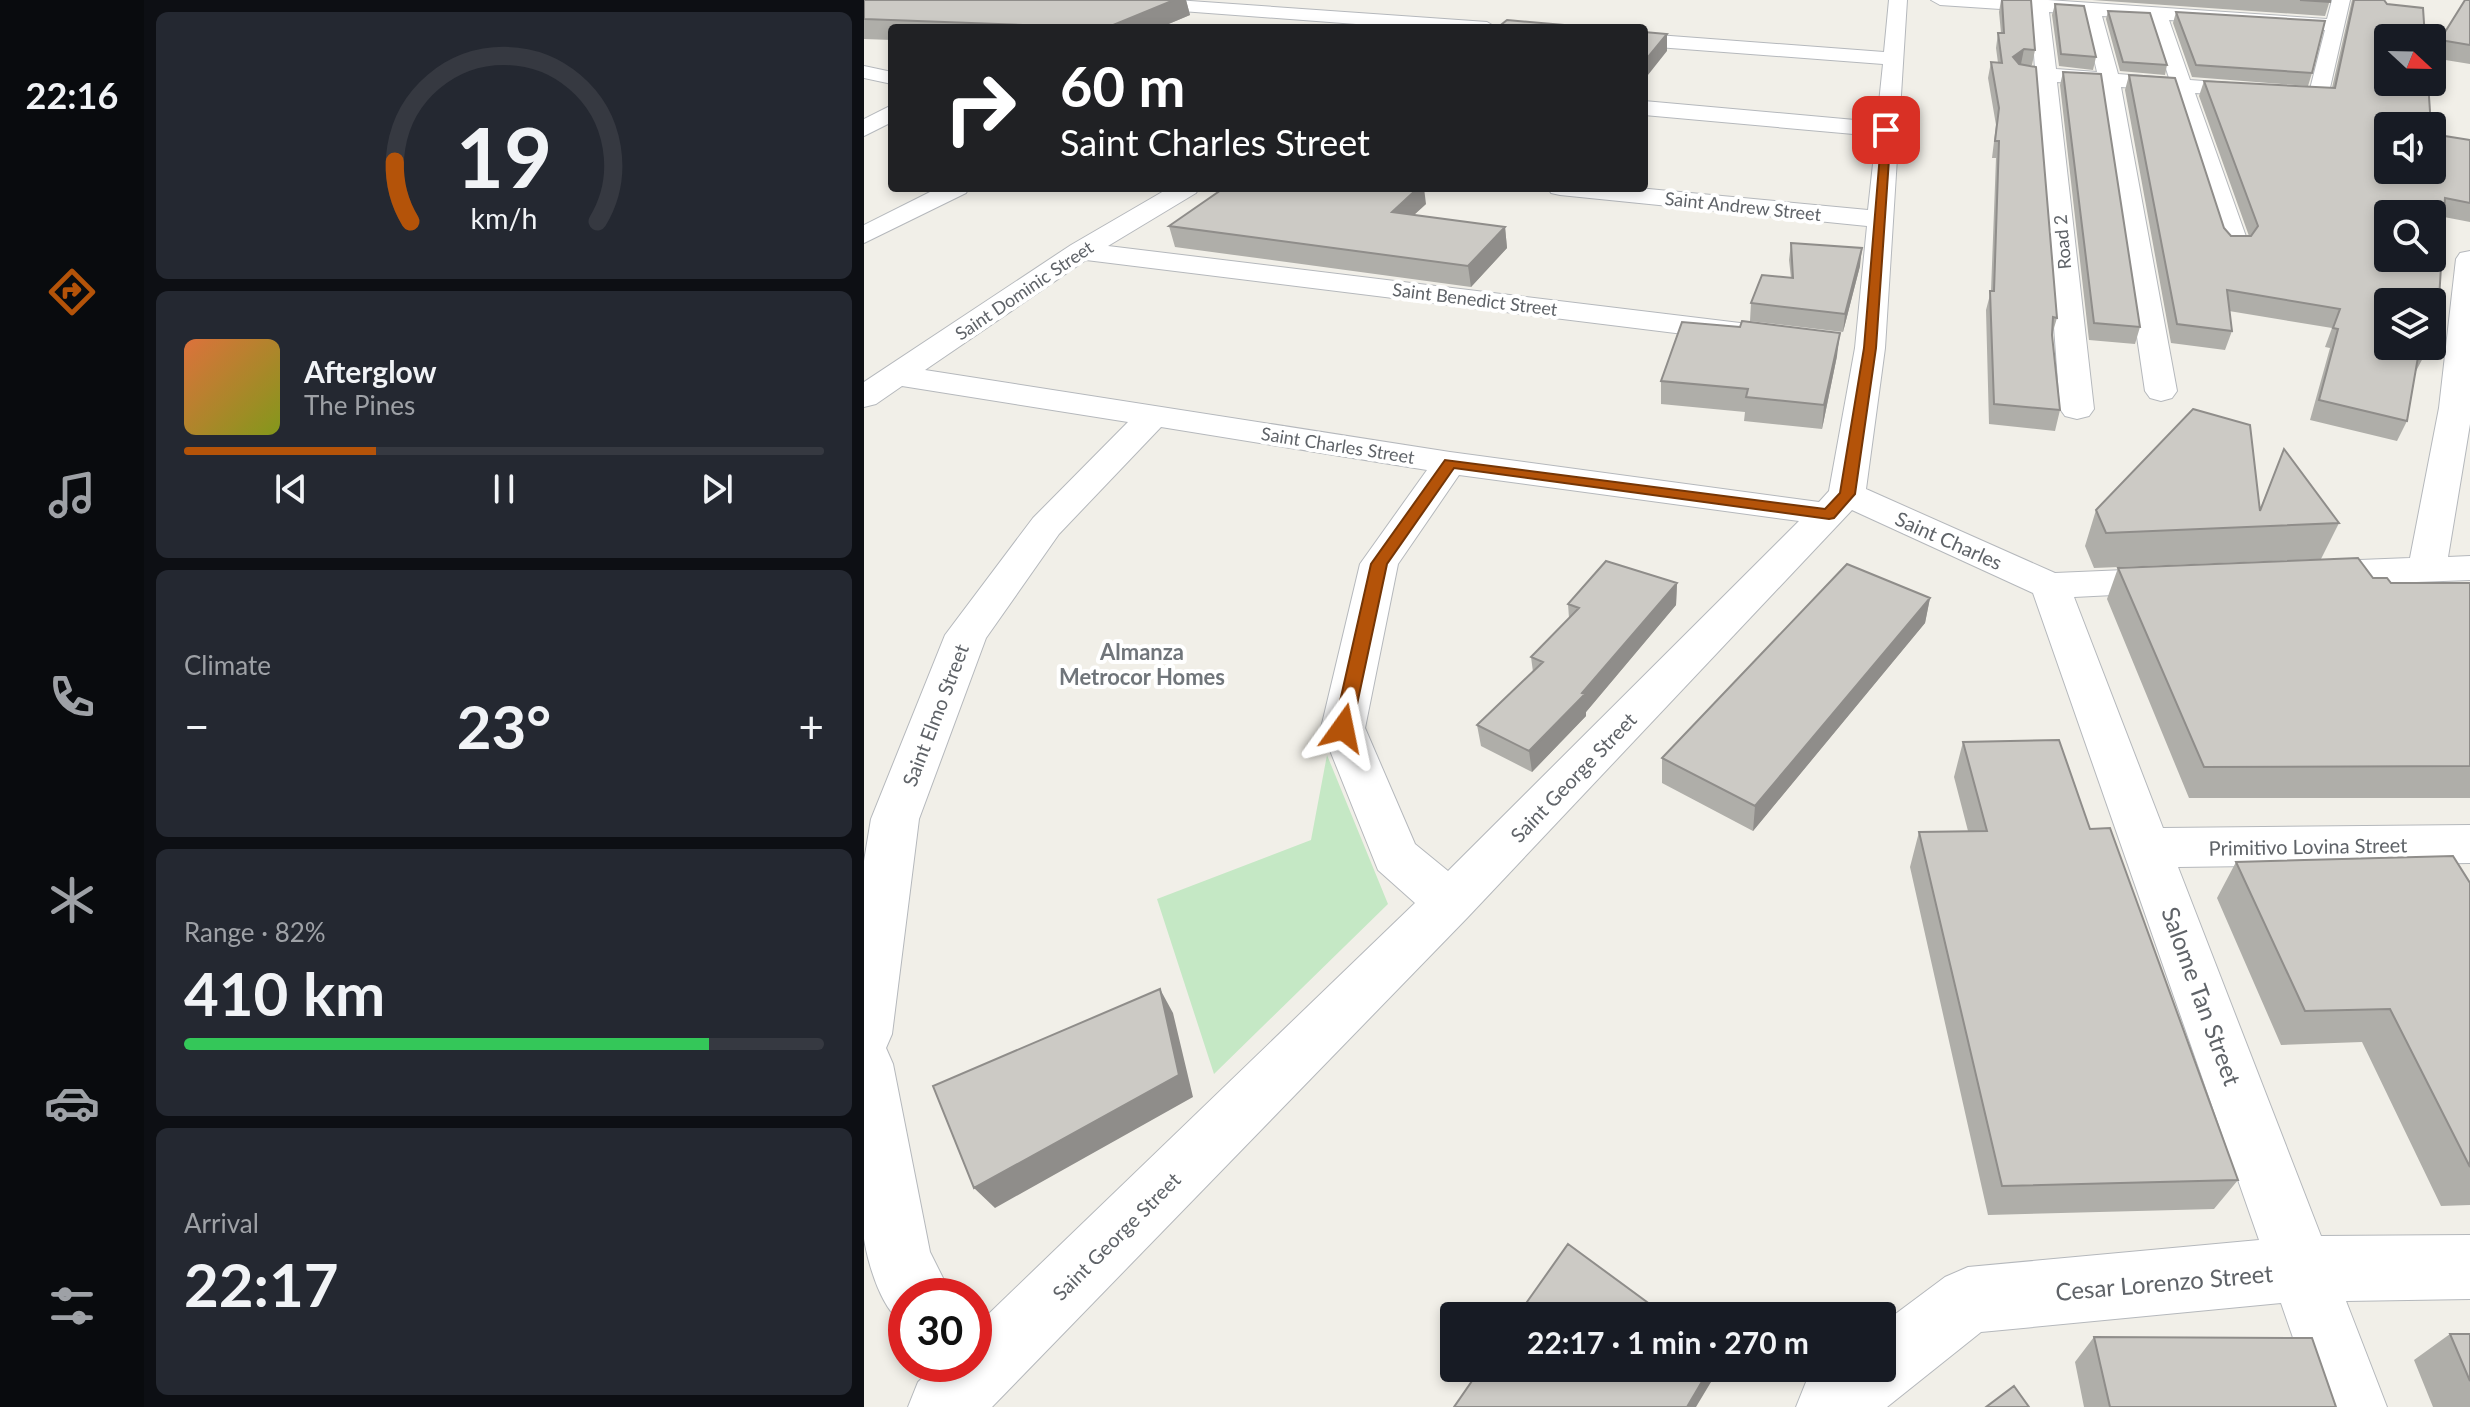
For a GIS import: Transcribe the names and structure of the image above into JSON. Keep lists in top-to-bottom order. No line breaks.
{"streets":{"street":["Saint Andrew Street","Road 2","Saint Dominic Street","Saint Benedict Street","Saint Charles Street","Saint Charles","Saint Elmo Street","Saint George Street","Primitivo Lovina Street","Salome Tan Street","Cesar Lorenzo Street"]},"crossings":[["Saint Dominic Street","Saint Benedict Street"],["Saint Dominic Street","Saint Charles Street"],["Saint Charles Street","Saint Charles"],["Saint Charles Street","Saint Elmo Street"],["Saint Charles Street","Saint George Street"],["Saint Charles","Saint George Street"],["Saint Charles","Salome Tan Street"],["Primitivo Lovina Street","Salome Tan Street"],["Salome Tan Street","Cesar Lorenzo Street"]],"districts":["Almanza Metrocor Homes"],"north":"right","page":{"tabs":"22:16","turn":["60 m","Saint Charles Street"],"song":["Afterglow","The Pines"],"tile":["Climate",["Range · 82%","410 km"],["Arrival","22:17"]],"heat":["−","23°","+"],"limit":"30","trip":"22:17 · 1 min · 270 m","gauge":["19","km/h"]}}
